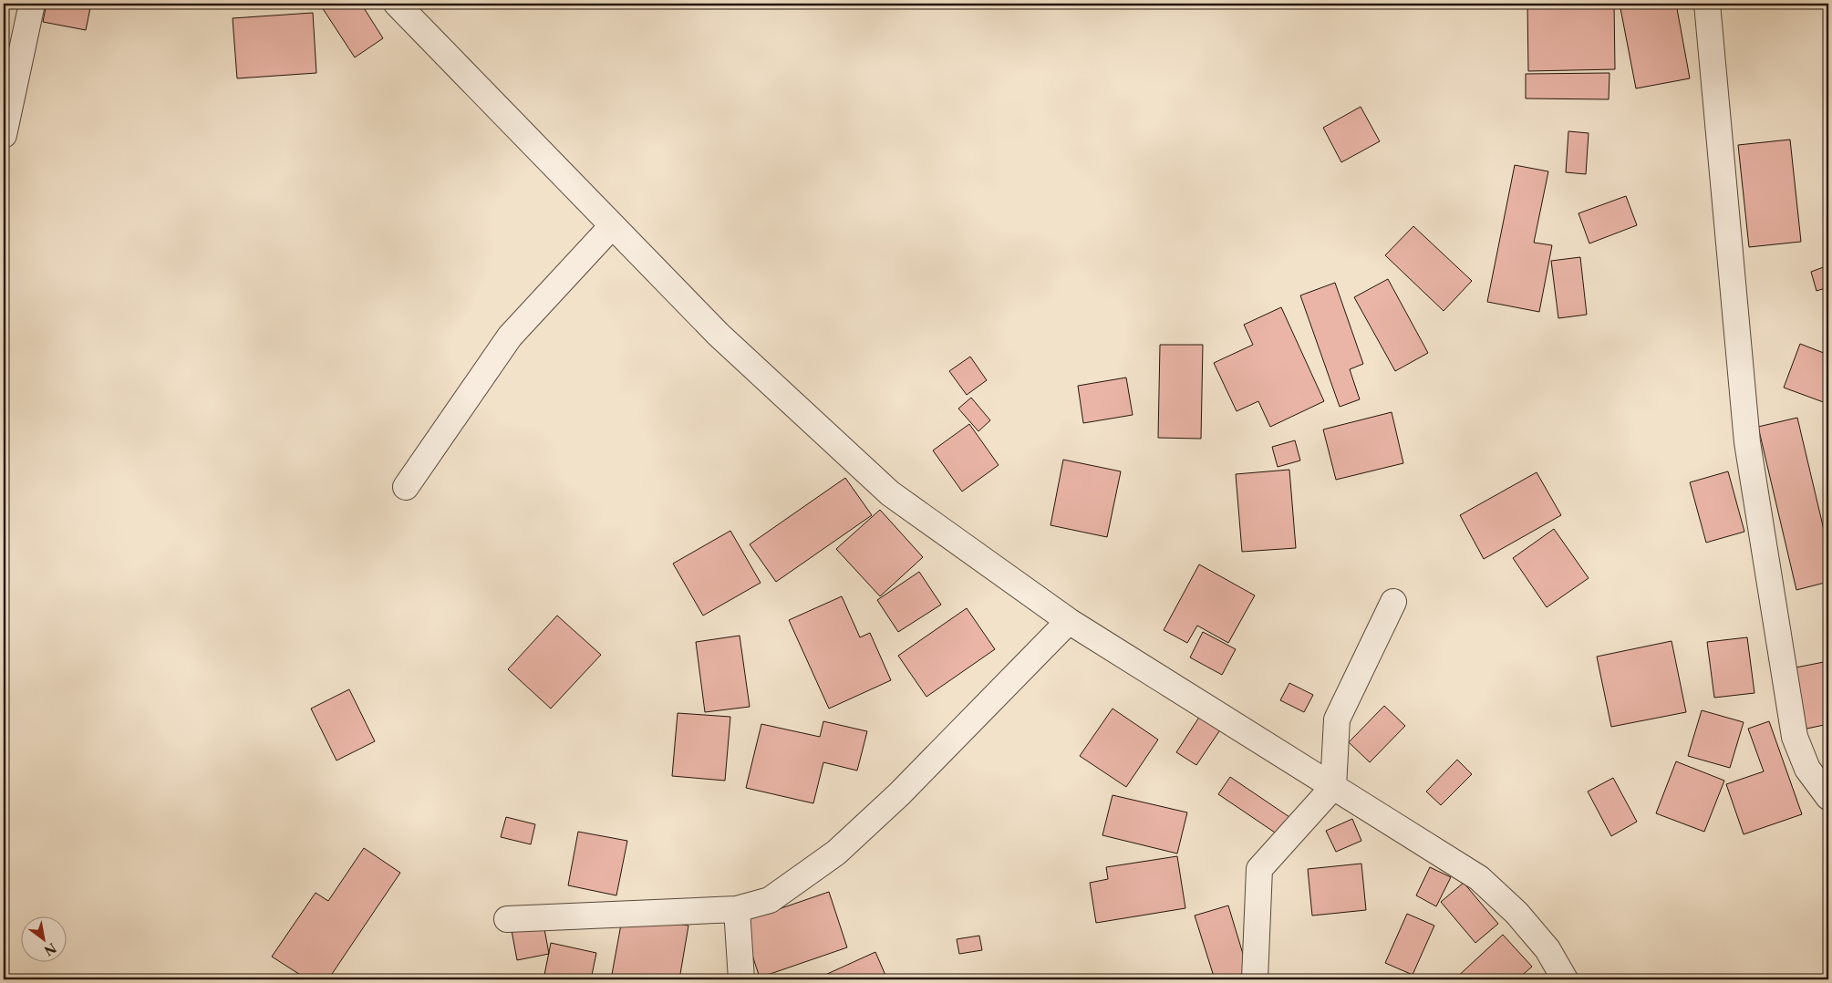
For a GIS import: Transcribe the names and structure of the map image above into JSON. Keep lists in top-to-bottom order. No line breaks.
{"north":"bottom right"}
